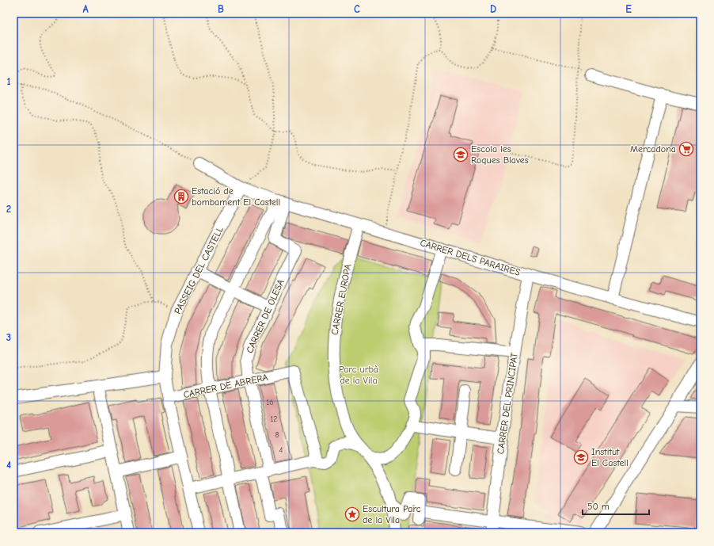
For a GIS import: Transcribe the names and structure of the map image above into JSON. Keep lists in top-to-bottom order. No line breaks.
{"streets":{"street":["CARRER DELS PARAIRES","PASSEIG DEL CASTELL","CARRER EUROPA","CARRER DE OLESA","CARRER DE ABRERA","CARRER DEL PRINCIPAT"]},"crossings":[["CARRER DELS PARAIRES","PASSEIG DEL CASTELL"],["CARRER DELS PARAIRES","CARRER EUROPA"],["CARRER DELS PARAIRES","CARRER DE OLESA"],["CARRER DELS PARAIRES","CARRER DEL PRINCIPAT"],["PASSEIG DEL CASTELL","CARRER DE ABRERA"],["CARRER DE OLESA","CARRER DE ABRERA"]],"parks":["Parc urbà de la Vila"],"places":{"supermarket":["Mercadona"],"school or university":["Escola les Roques Blaves","Institut El Castell"],"building":["Estació de bombament El Castell"],"place":["Escultura Parc de la Vila"]},"house_numbers":["16","12","8","4"],"scale_bar":"50 m","grid":{"columns":["A","B","C","D","E"],"rows":["1","2","3","4"]}}
